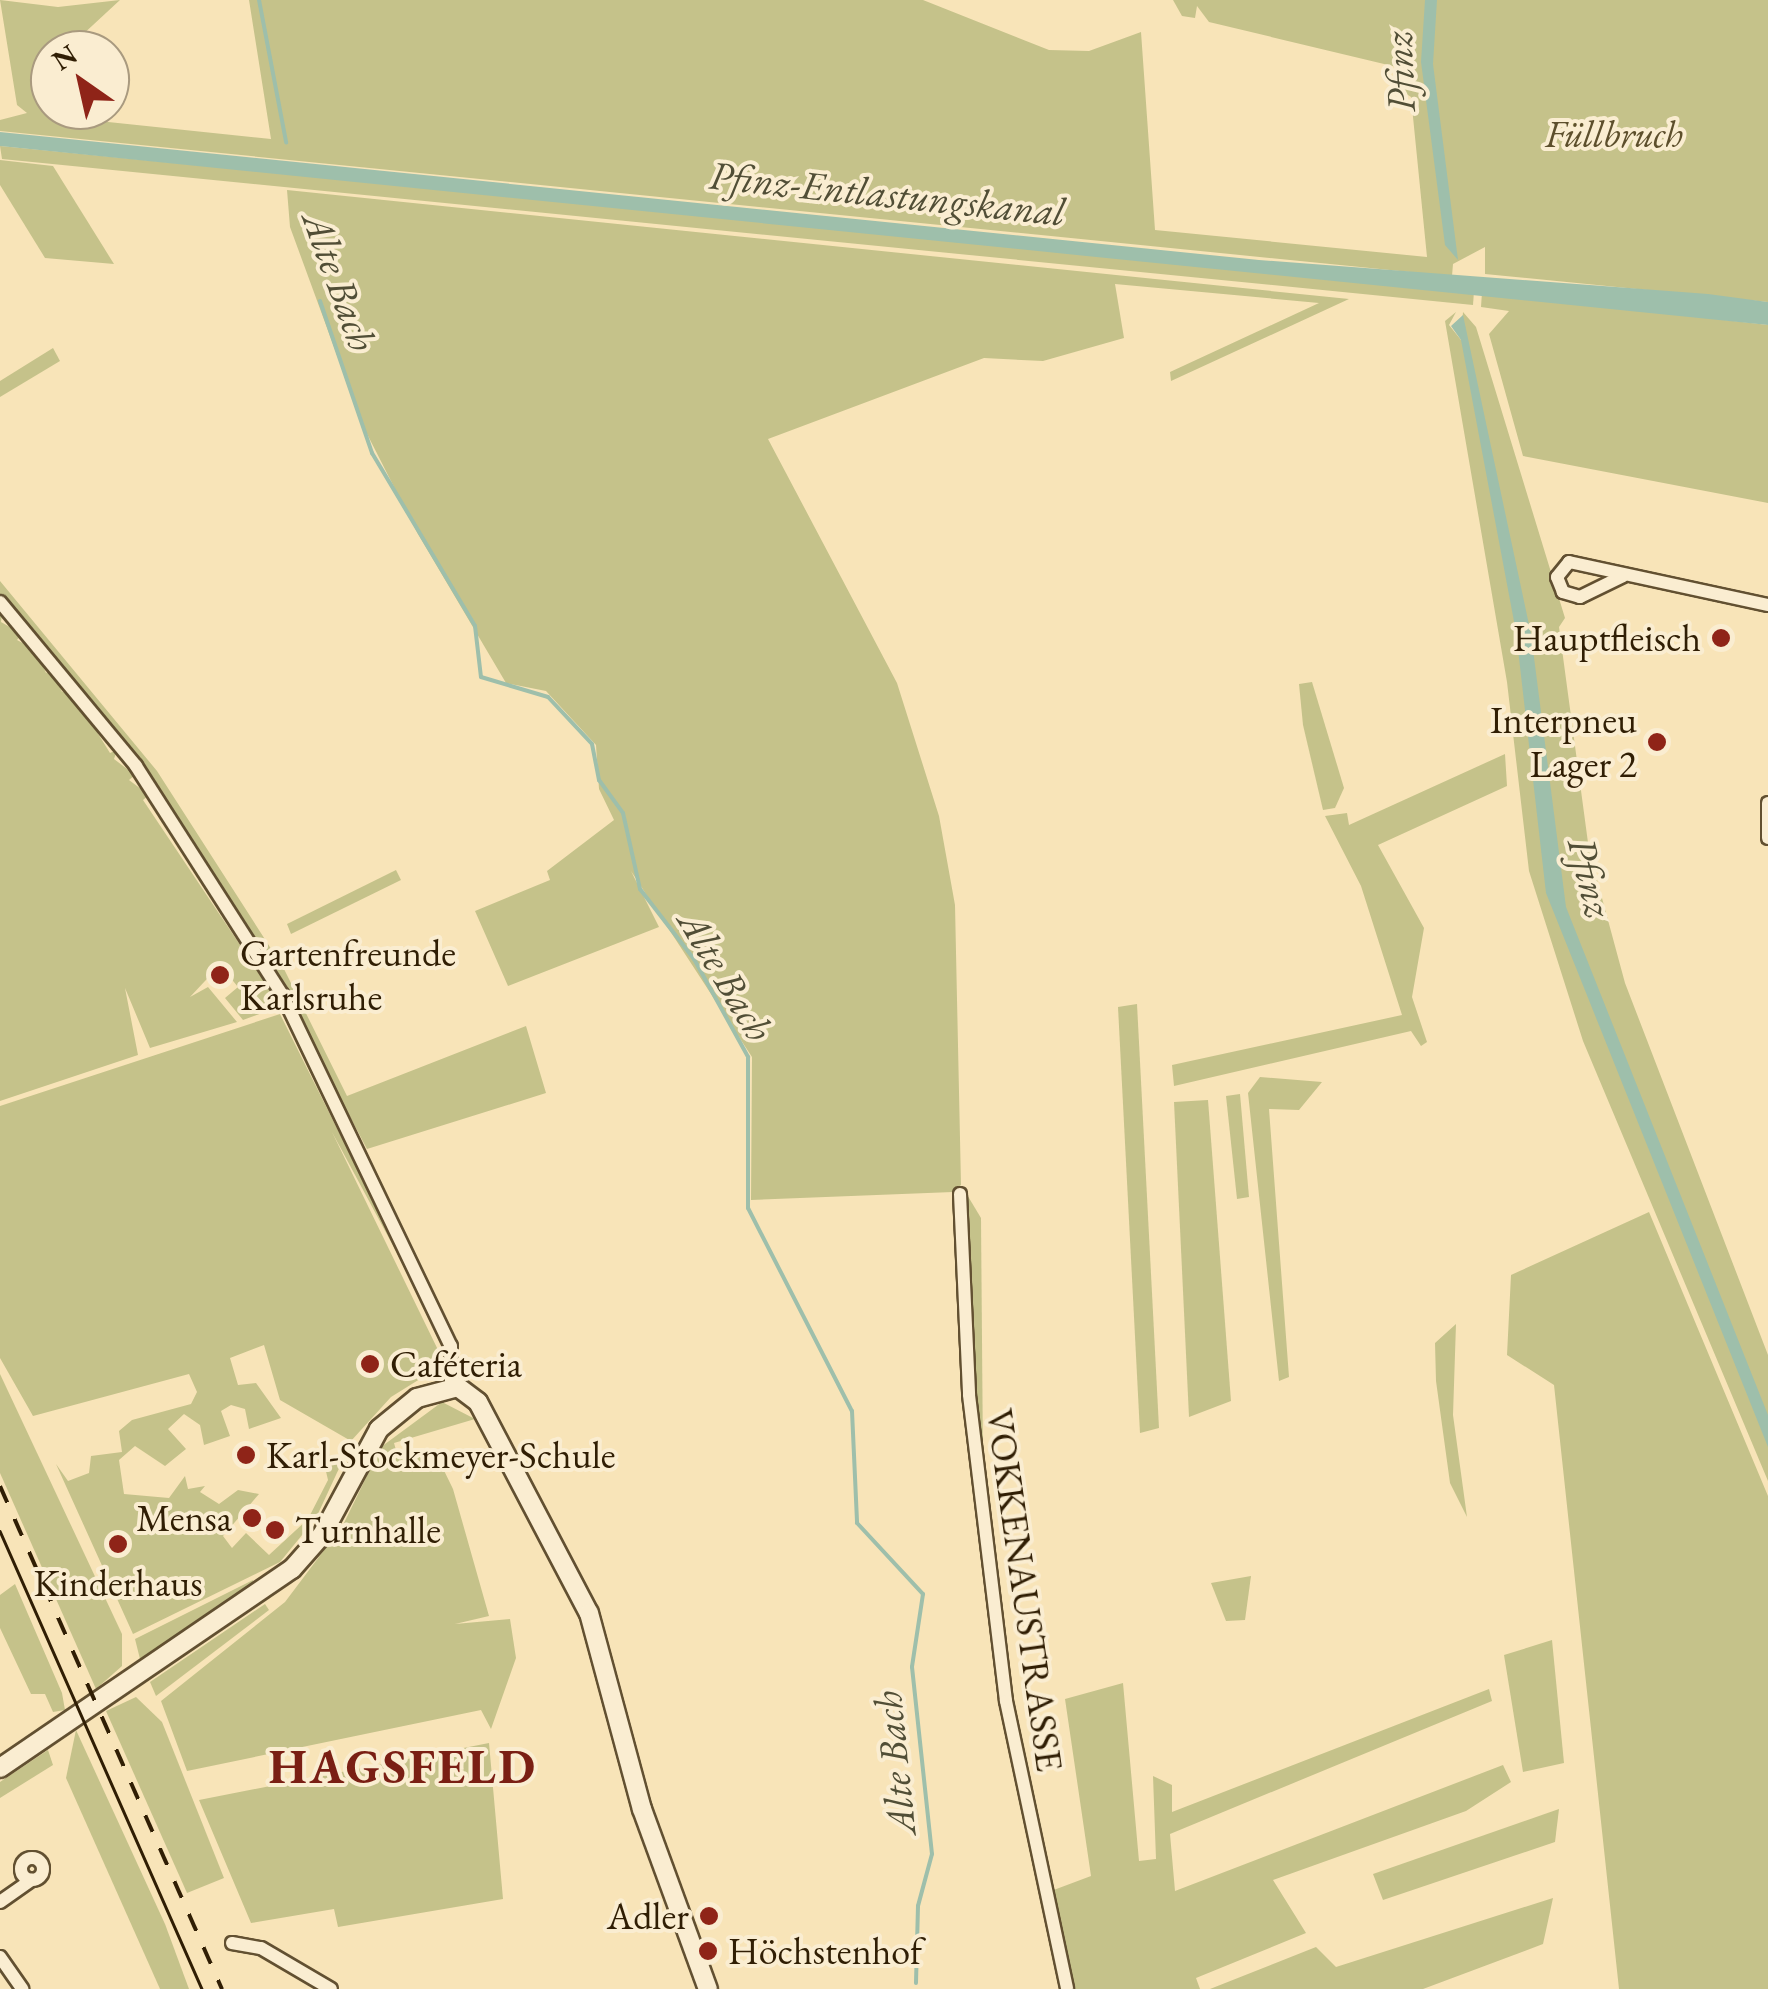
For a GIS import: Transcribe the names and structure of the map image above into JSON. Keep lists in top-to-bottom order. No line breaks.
{"streets":{"street":["VOKKENAUSTRASSE"]},"districts":["HAGSFELD"],"water":["Pfinz","Pfinz-Entlastungskanal","Alte Bach"],"parks":["Füllbruch"],"places":["Hauptfleisch","Interpneu Lager 2","Gartenfreunde Karlsruhe","Caféteria","Karl-Stockmeyer-Schule","Mensa","Turnhalle","Kinderhaus","Adler","Höchstenhof"],"north":"top left"}
